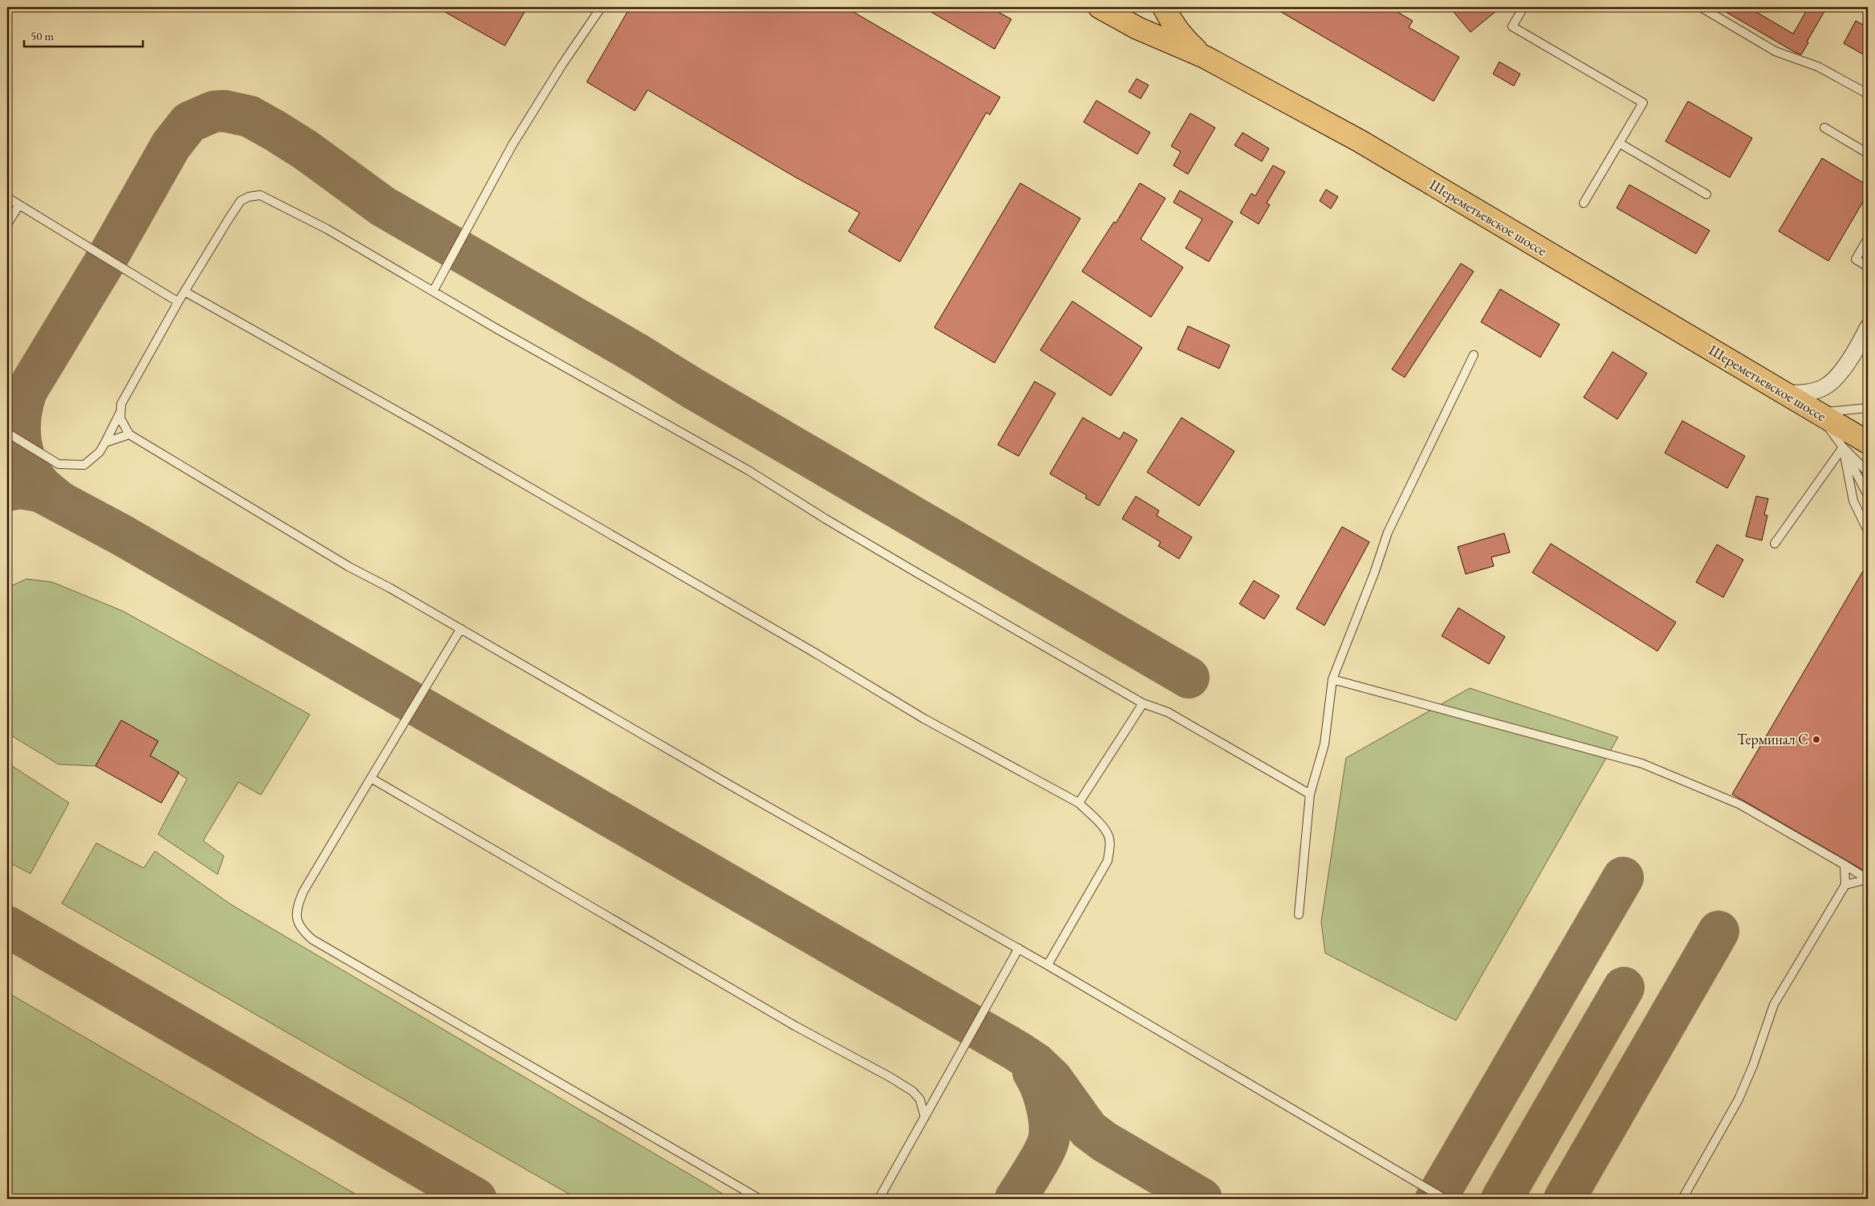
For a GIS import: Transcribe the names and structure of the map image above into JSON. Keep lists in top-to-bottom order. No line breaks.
{"streets":{"main road":["Шереметьевское шоссе"]},"places":["Терминал C"],"scale_bar":"50 m"}
